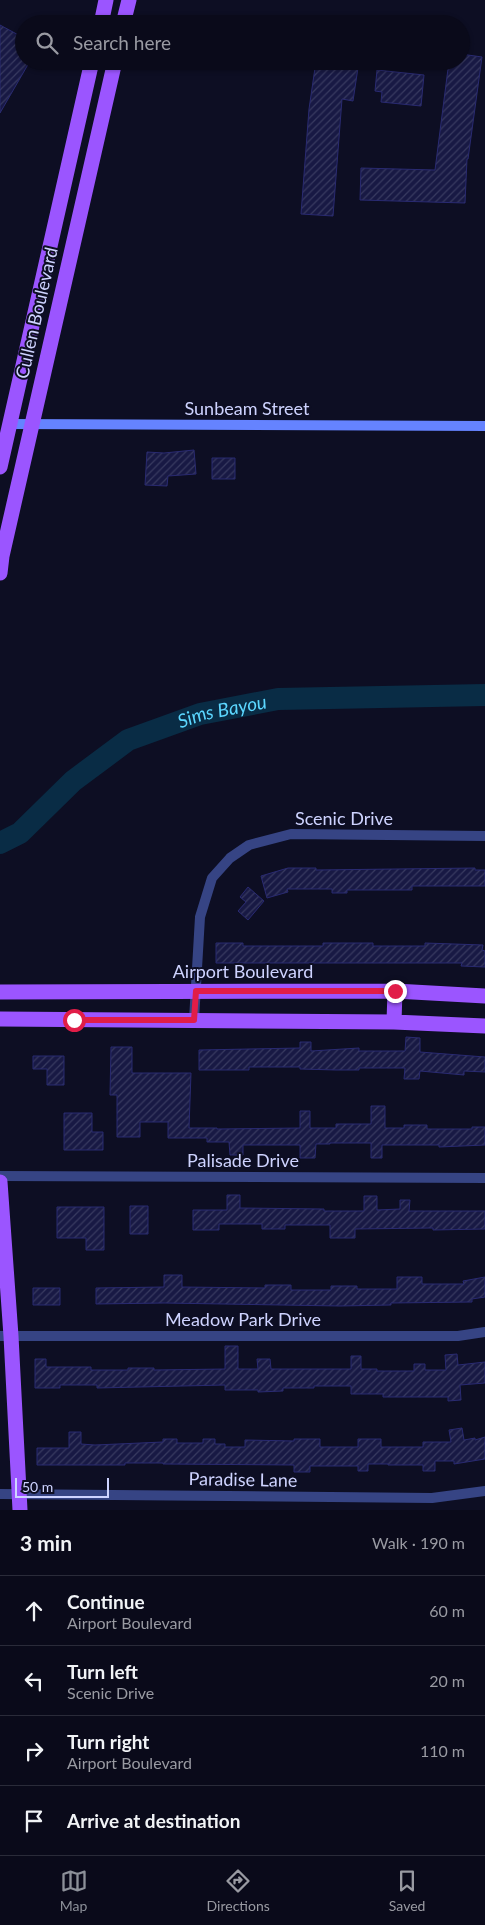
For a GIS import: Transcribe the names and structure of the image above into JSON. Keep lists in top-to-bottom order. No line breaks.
{"streets":{"main road":["Cullen Boulevard","Airport Boulevard"],"street":["Sunbeam Street","Scenic Drive","Palisade Drive","Meadow Park Drive","Paradise Lane"]},"crossings":[["Cullen Boulevard","Sunbeam Street"],["Scenic Drive","Airport Boulevard"]],"water":["Sims Bayou"],"scale_bar":"50 m","page":{"search":"Search here","scale":"50 m","heading":["3 min","Walk · 190 m"],"list":[["Continue","Airport Boulevard","60 m"],["Turn left","Scenic Drive","20 m"],["Turn right","Airport Boulevard","110 m"],"Arrive at destination"],"nav":["Map","Directions","Saved"]}}
